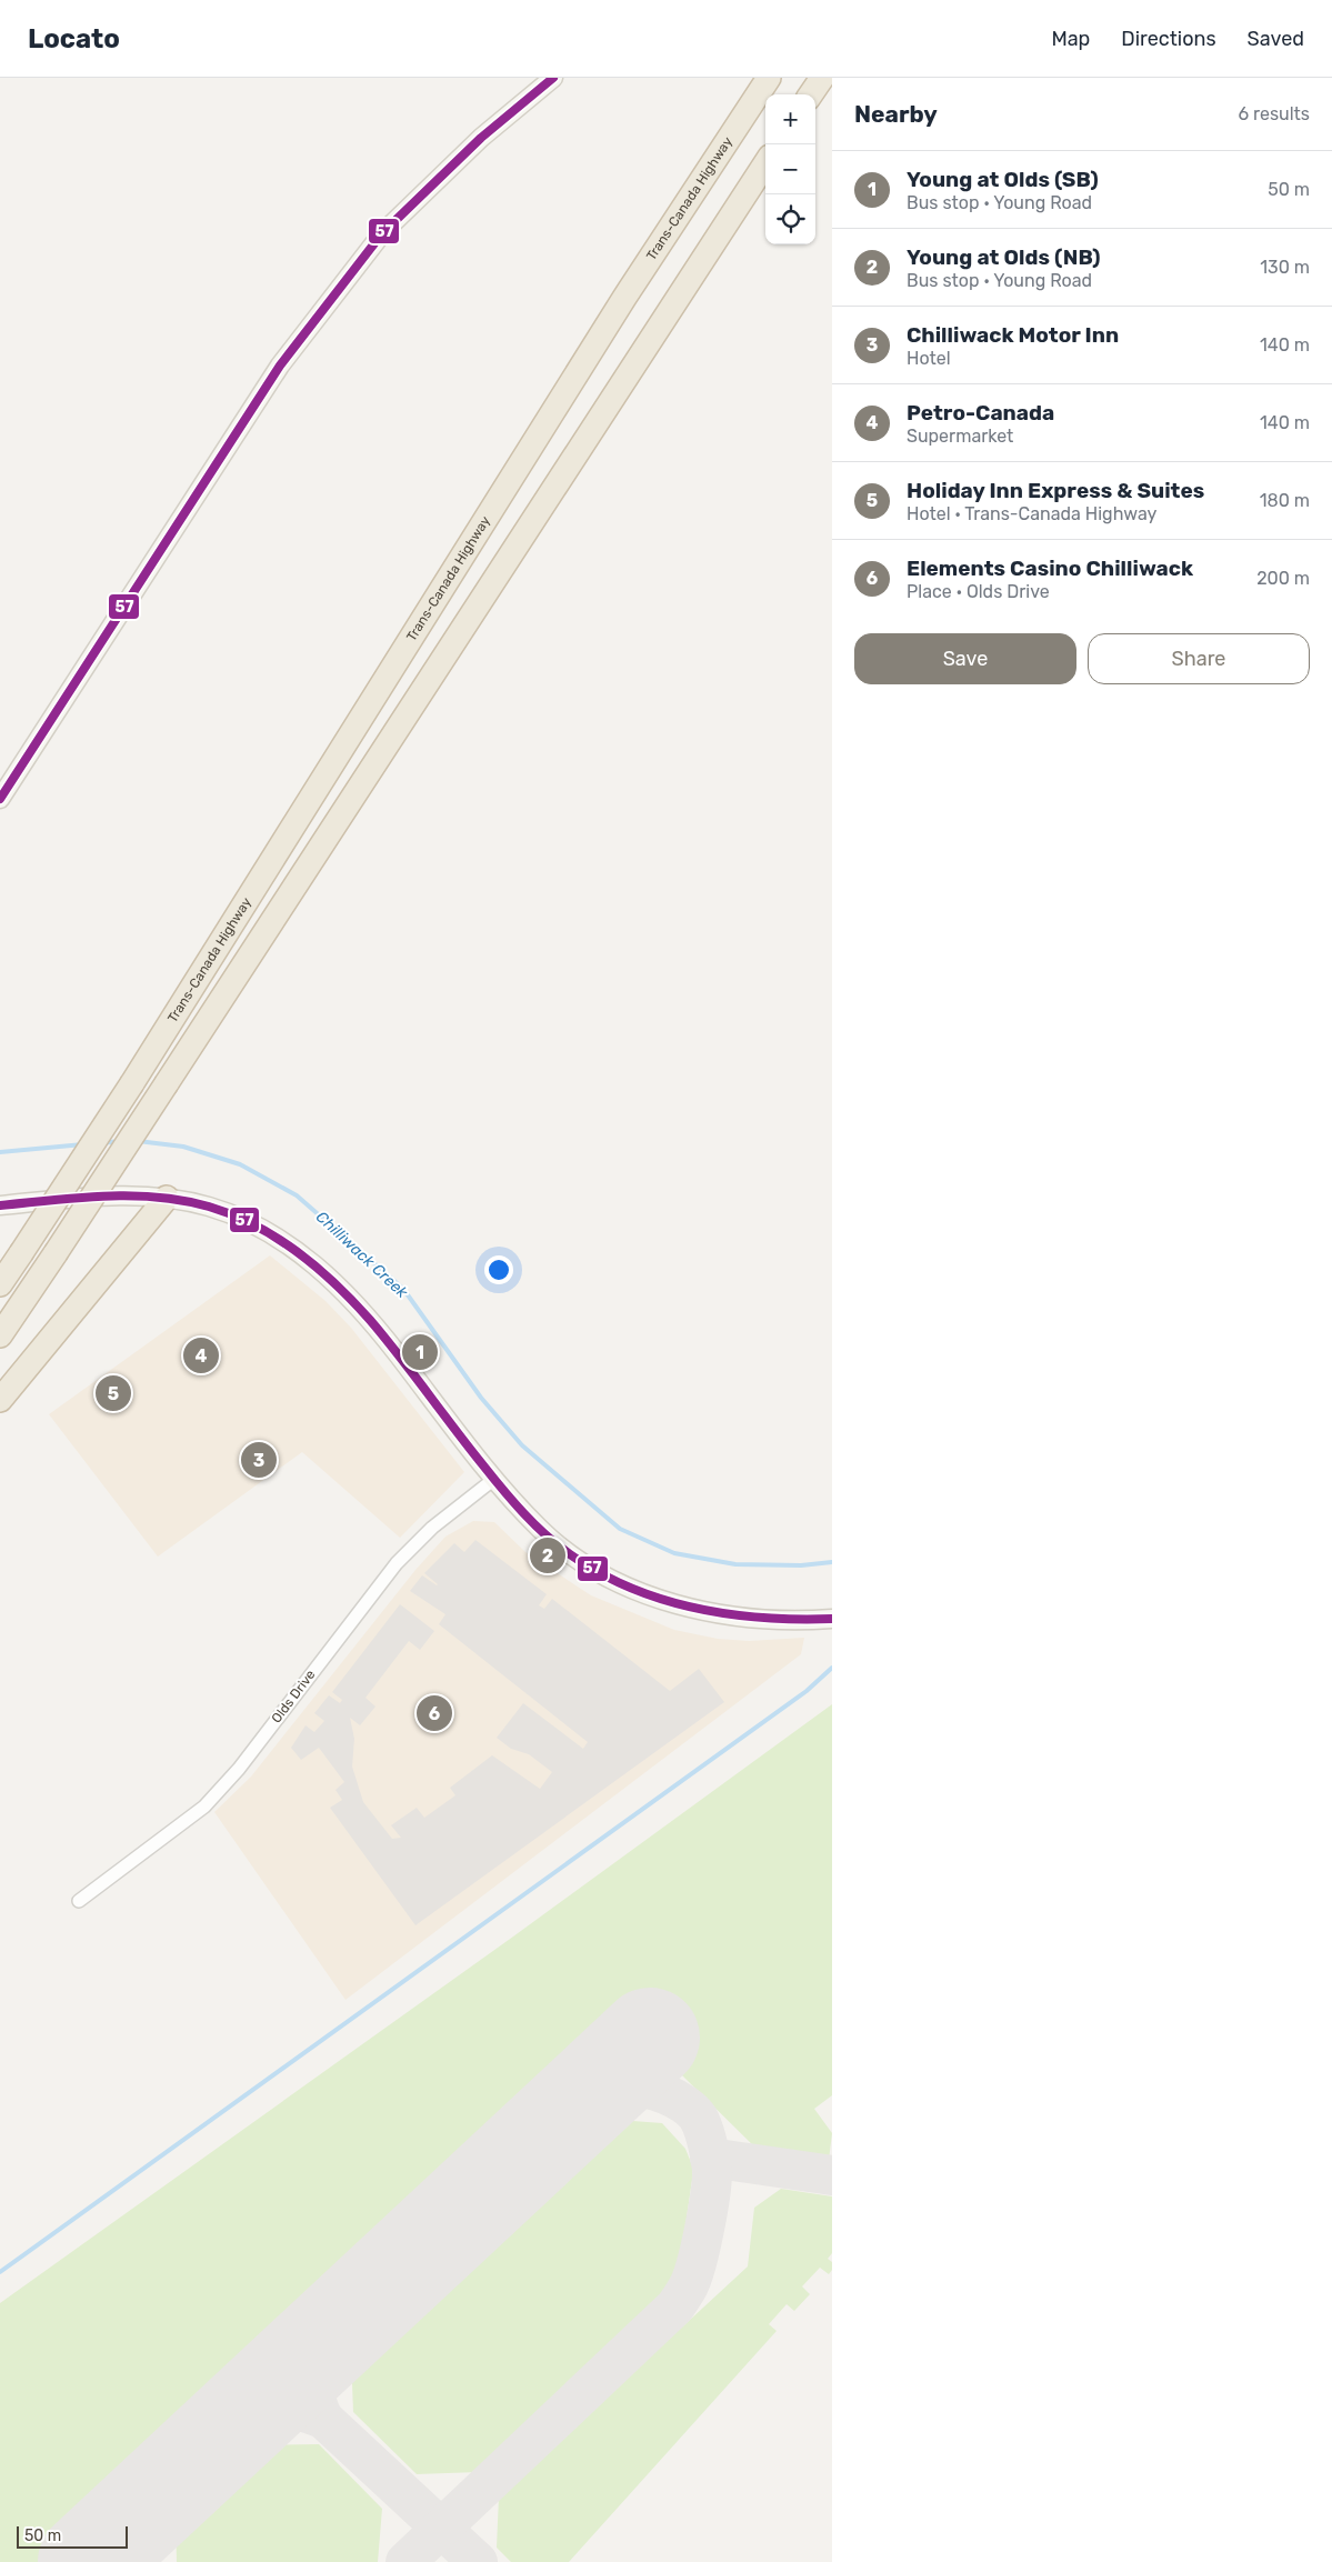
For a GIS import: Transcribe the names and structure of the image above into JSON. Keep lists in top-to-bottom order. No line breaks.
{"streets":{"highway":["Trans-Canada Highway"],"street":["Olds Drive"]},"water":["Chilliwack Creek"],"lines":["transit line 57"],"scale_bar":"50 m","page":{"header":"Locato","nav":["Map","Directions","Saved"],"heading":["Nearby","6 results"],"map_buttons":["+","−"],"list":[{"mark":"1","name":"Young at Olds (SB)","note":"Bus stop · Young Road","value":"50 m"},{"mark":"2","name":"Young at Olds (NB)","note":"Bus stop · Young Road","value":"130 m"},{"mark":"3","name":"Chilliwack Motor Inn","note":"Hotel","value":"140 m"},{"mark":"4","name":"Petro-Canada","note":"Supermarket","value":"140 m"},{"mark":"5","name":"Holiday Inn Express & Suites","note":"Hotel · Trans-Canada Highway","value":"180 m"},{"mark":"6","name":"Elements Casino Chilliwack","note":"Place · Olds Drive","value":"200 m"}],"buttons":["Save","Share"],"pins":["1","4","5","3","2","6"],"scale":"50 m"}}
